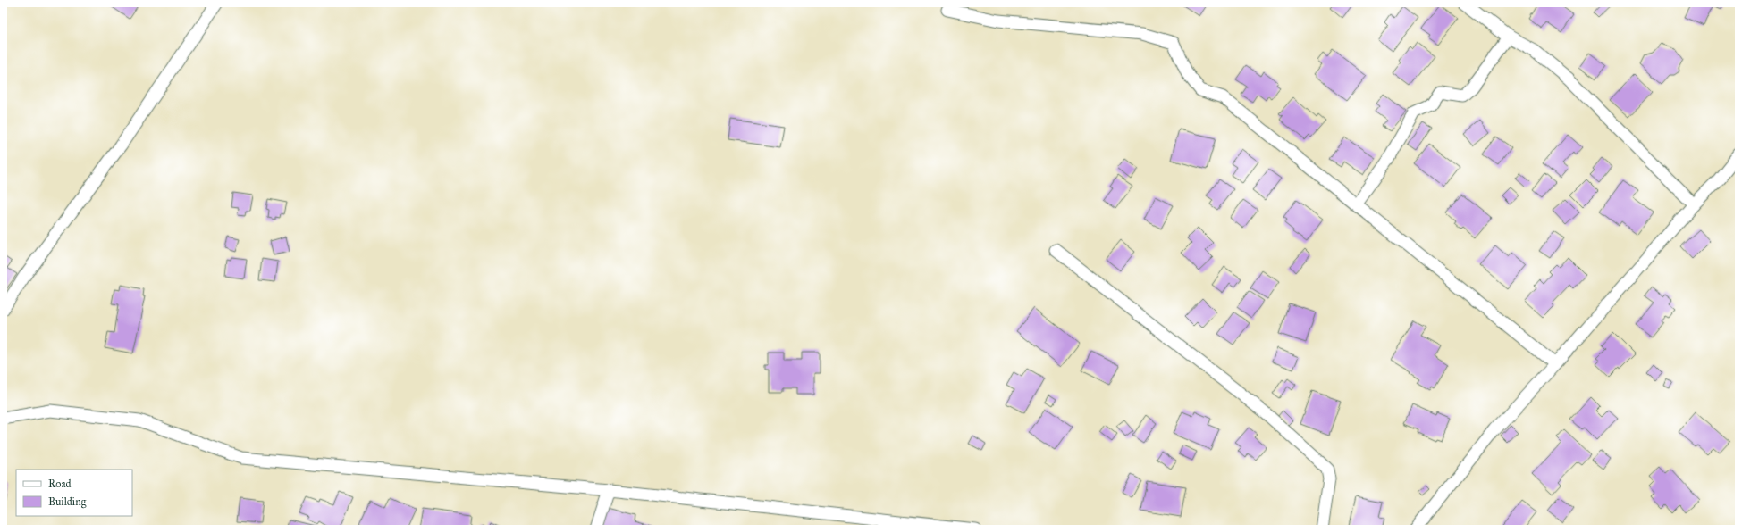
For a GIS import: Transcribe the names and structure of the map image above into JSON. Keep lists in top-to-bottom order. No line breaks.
{"legend":["Road","Building"]}
